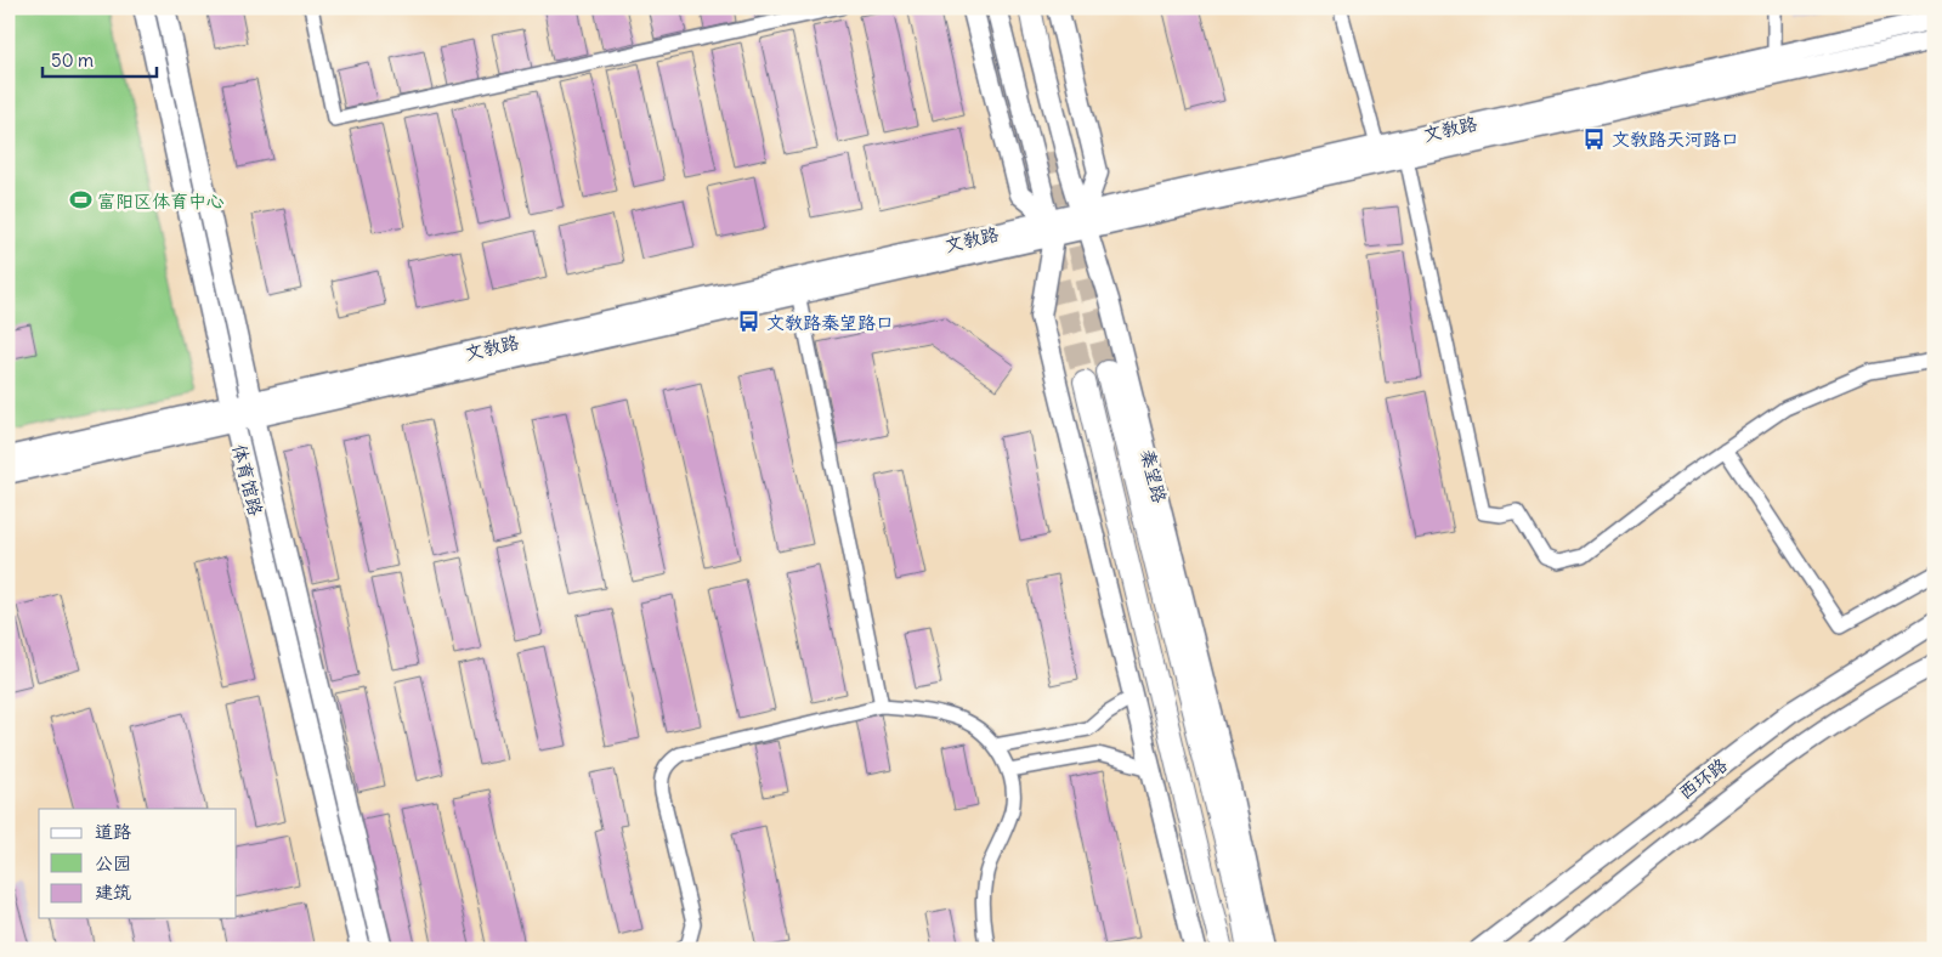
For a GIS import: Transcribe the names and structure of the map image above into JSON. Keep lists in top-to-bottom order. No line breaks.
{"streets":{"main road":["文教路","秦望路","体育馆路","西环路"]},"crossings":[["文教路","秦望路"],["文教路","体育馆路"]],"places":{"bus stop":["文教路天河路口","文教路秦望路口"],"sports":["富阳区体育中心"]},"legend":["道路","公园","建筑"],"scale_bar":"50 m"}
